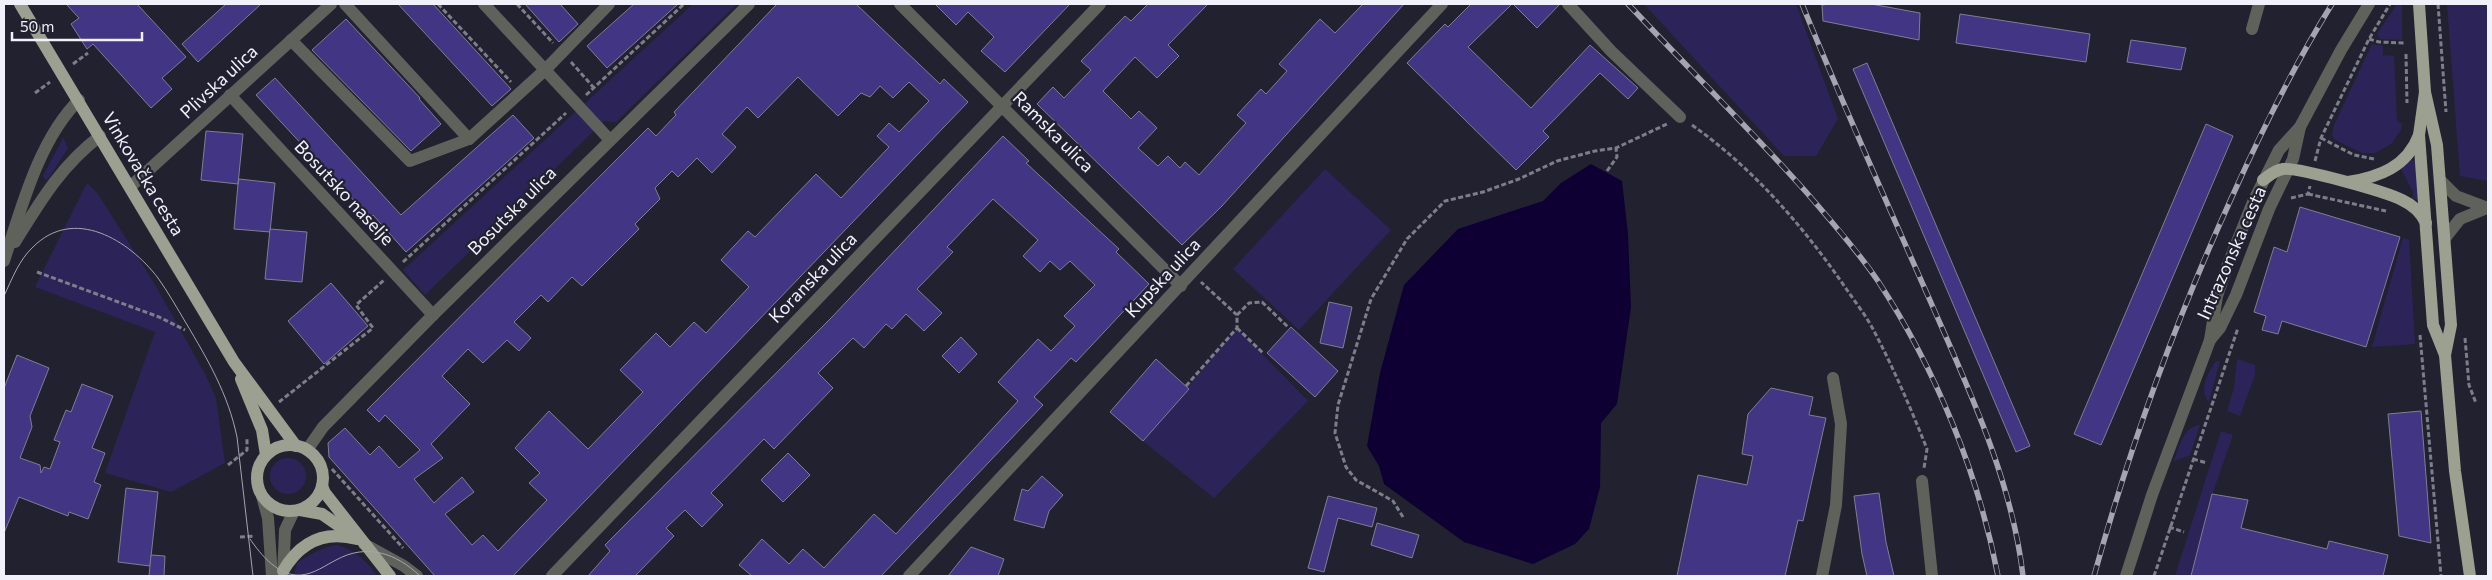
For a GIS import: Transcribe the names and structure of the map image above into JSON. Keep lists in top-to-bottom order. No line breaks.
{"streets":{"main road":["Vinkovačka cesta"],"street":["Plivska ulica","Ramska ulica","Bosutsko naselje","Bosutska ulica","Intrazonska cesta","Koranska ulica","Kupska ulica"]},"crossings":[["Plivska ulica","Vinkovačka cesta"],["Plivska ulica","Bosutsko naselje"],["Ramska ulica","Koranska ulica"],["Ramska ulica","Kupska ulica"],["Vinkovačka cesta","Bosutska ulica"],["Bosutsko naselje","Bosutska ulica"]],"scale_bar":"50 m"}
